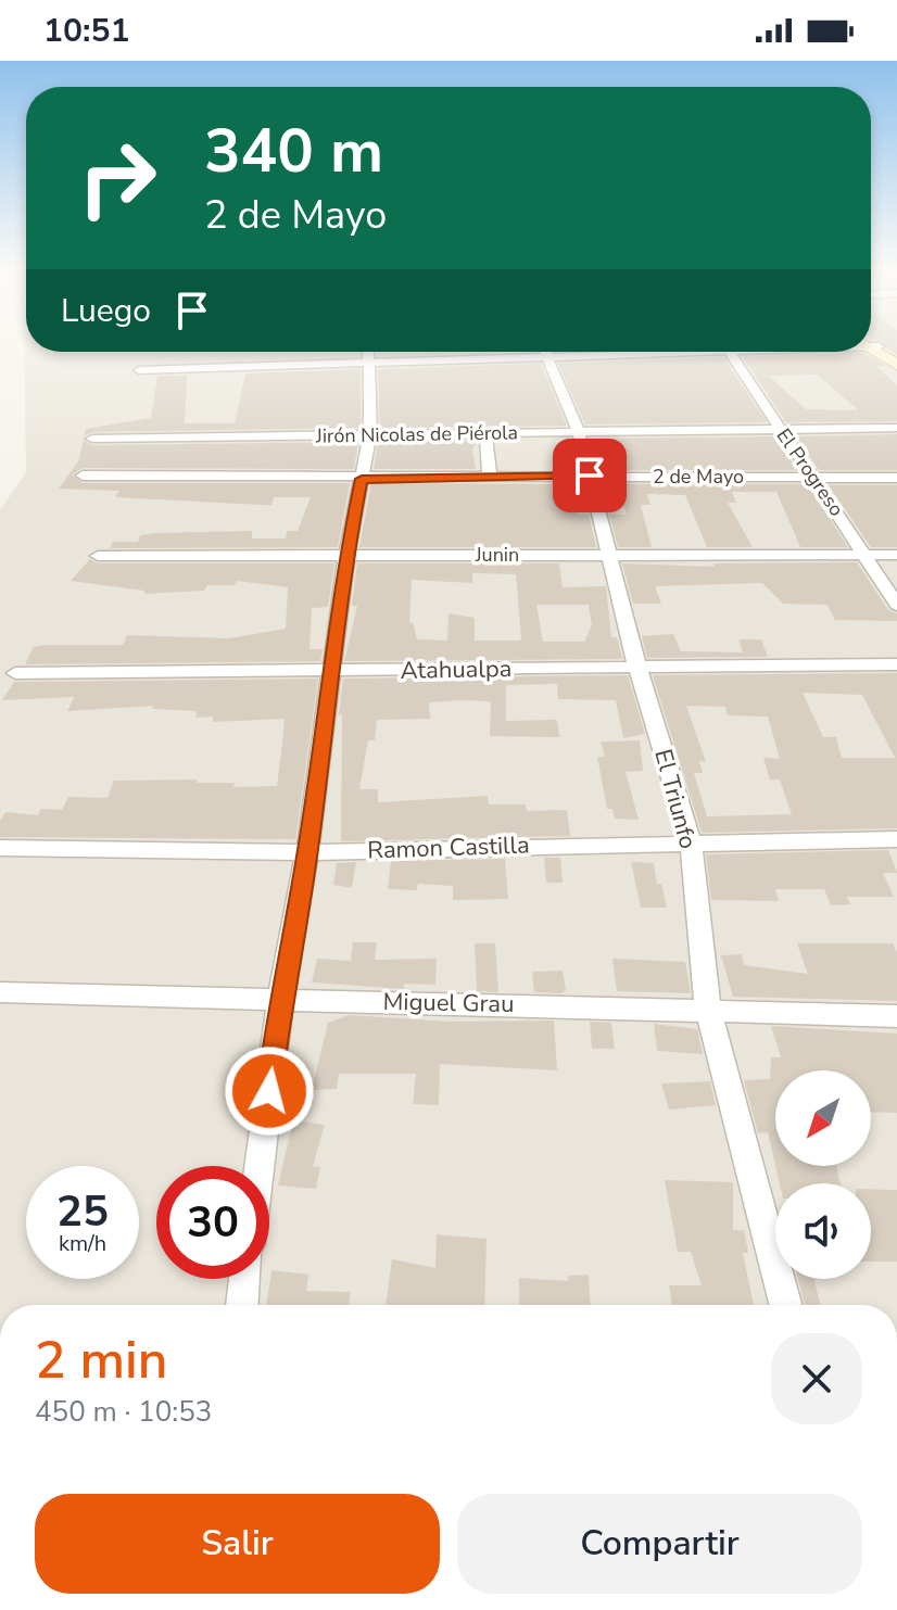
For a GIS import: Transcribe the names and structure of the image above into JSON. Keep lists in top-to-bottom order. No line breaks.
{"streets":{"street":["Jirón Nicolas de Piérola","El Progreso","2 de Mayo","Junin","Atahualpa","El Triunfo","Ramon Castilla","Miguel Grau"]},"crossings":[["Jirón Nicolas de Piérola","El Progreso"],["Jirón Nicolas de Piérola","El Triunfo"],["El Progreso","2 de Mayo"],["El Progreso","Junin"],["2 de Mayo","El Triunfo"],["Junin","El Triunfo"],["Atahualpa","El Triunfo"],["El Triunfo","Ramon Castilla"],["El Triunfo","Miguel Grau"]],"north":"bottom left","page":{"status":"10:51","turn":["340 m","2 de Mayo"],"then":"Luego","speed":"25 km/h","limit":"30","heading":["2 min","450 m · 10:53"],"buttons":["Salir","Compartir"]}}
